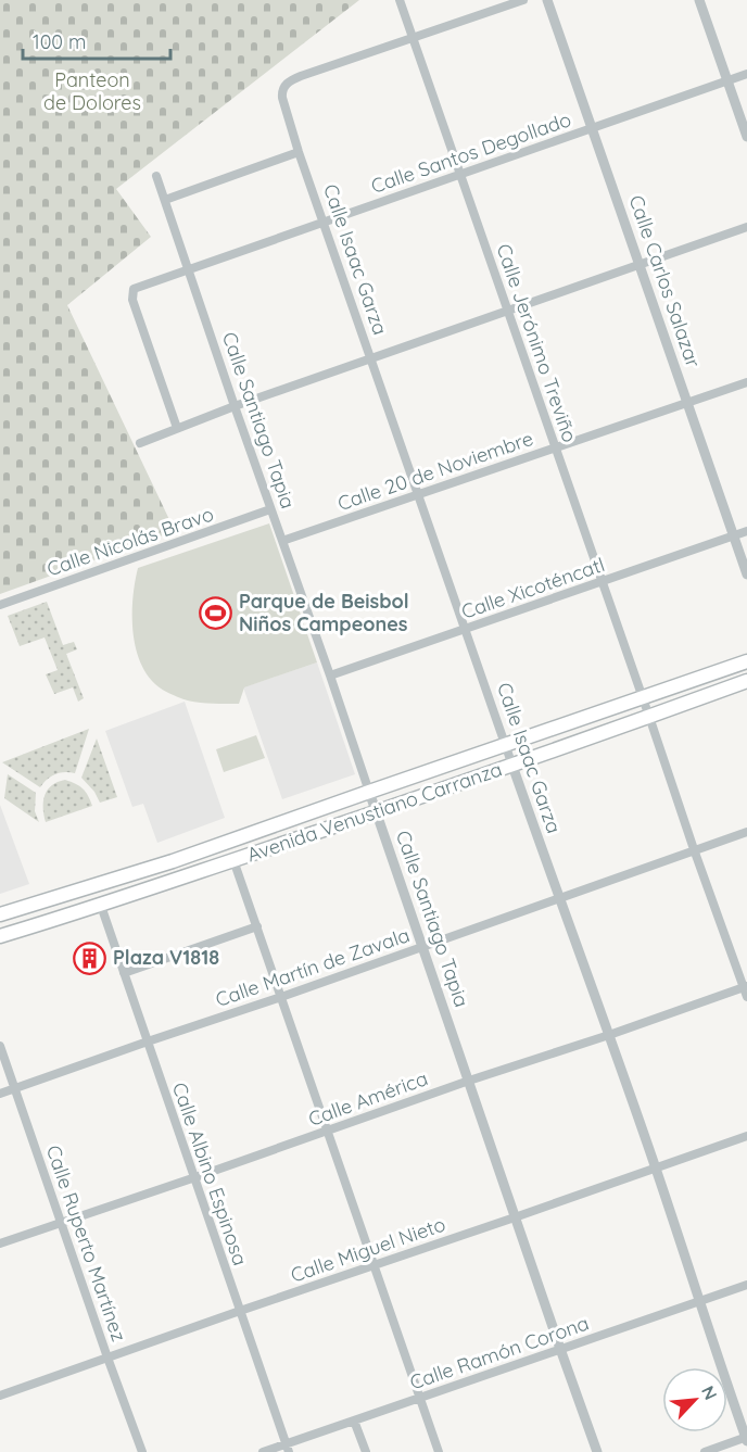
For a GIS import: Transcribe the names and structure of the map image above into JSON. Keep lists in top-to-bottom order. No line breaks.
{"streets":{"main road":["Avenida Venustiano Carranza"],"street":["Calle Santos Degollado","Calle Isaac Garza","Calle Carlos Salazar","Calle Jerónimo Treviño","Calle Santiago Tapia","Calle 20 de Noviembre","Calle Nicolás Bravo","Calle Xicoténcatl","Calle Martín de Zavala","Calle América","Calle Albino Espinosa","Calle Ruperto Martínez","Calle Miguel Nieto","Calle Ramón Corona"]},"crossings":[["Calle Santos Degollado","Calle Isaac Garza"],["Calle Santos Degollado","Calle Carlos Salazar"],["Calle Santos Degollado","Calle Jerónimo Treviño"],["Calle Santos Degollado","Calle Santiago Tapia"],["Calle Isaac Garza","Calle Jerónimo Treviño"],["Calle Isaac Garza","Calle 20 de Noviembre"],["Calle Isaac Garza","Calle Xicoténcatl"],["Calle Isaac Garza","Avenida Venustiano Carranza"],["Calle Isaac Garza","Calle Martín de Zavala"],["Calle Isaac Garza","Calle América"],["Calle Isaac Garza","Calle Miguel Nieto"],["Calle Isaac Garza","Calle Ramón Corona"],["Calle Carlos Salazar","Calle 20 de Noviembre"],["Calle Carlos Salazar","Calle Xicoténcatl"],["Calle Jerónimo Treviño","Calle 20 de Noviembre"],["Calle Jerónimo Treviño","Calle Xicoténcatl"],["Calle Jerónimo Treviño","Avenida Venustiano Carranza"],["Calle Jerónimo Treviño","Calle Martín de Zavala"],["Calle Jerónimo Treviño","Calle América"],["Calle Santiago Tapia","Calle 20 de Noviembre"],["Calle Santiago Tapia","Calle Nicolás Bravo"],["Calle Santiago Tapia","Calle Xicoténcatl"],["Calle Santiago Tapia","Avenida Venustiano Carranza"],["Calle Santiago Tapia","Calle Martín de Zavala"],["Calle Santiago Tapia","Calle América"],["Calle Santiago Tapia","Calle Miguel Nieto"],["Calle Santiago Tapia","Calle Ramón Corona"],["Avenida Venustiano Carranza","Calle Albino Espinosa"],["Calle Martín de Zavala","Calle Albino Espinosa"],["Calle Martín de Zavala","Calle Ruperto Martínez"],["Calle América","Calle Albino Espinosa"],["Calle América","Calle Ruperto Martínez"],["Calle Albino Espinosa","Calle Miguel Nieto"],["Calle Albino Espinosa","Calle Ramón Corona"],["Calle Ruperto Martínez","Calle Miguel Nieto"]],"parks":["Panteon de Dolores"],"places":{"sports":["Parque de Beisbol Niños Campeones"],"building":["Plaza V1818"]},"scale_bar":"100 m","north":"top right"}
